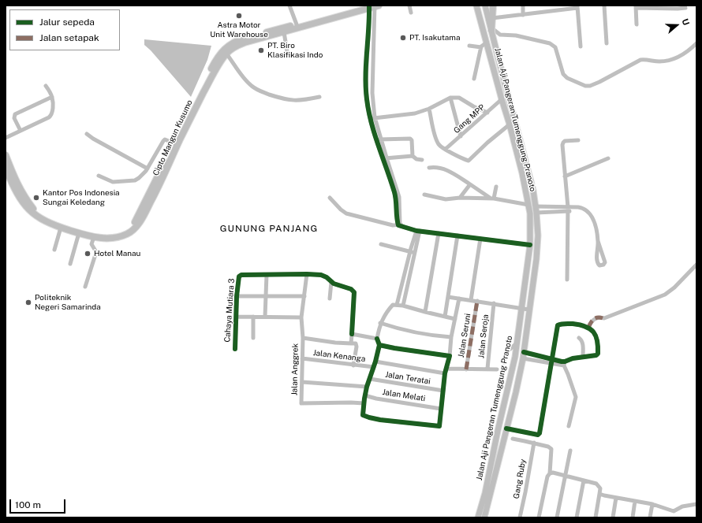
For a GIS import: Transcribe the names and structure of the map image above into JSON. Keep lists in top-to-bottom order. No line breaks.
{"streets":{"highway":["Cipto Mangun Kusumo"],"main road":["Jalan Aji Pangeran Tumenggung Pranoto"],"street":["Gang MPP","Cahaya Mutiara 3","Jalan Seruni","Jalan Seroja","Jalan Kenanga","Jalan Anggrek","Jalan Teratai","Jalan Melati","Gang Ruby"]},"crossings":[["Gang MPP","Jalan Aji Pangeran Tumenggung Pranoto"],["Jalan Seruni","Jalan Seroja"],["Jalan Kenanga","Jalan Anggrek"]],"districts":["GUNUNG PANJANG"],"places":["Astra Motor Unit Warehouse","PT. Isakutama","PT. Biro Klasifikasi Indo","Kantor Pos Indonesia Sungai Keledang","Hotel Manau","Politeknik Negeri Samarinda"],"legend":["Jalur sepeda","Jalan setapak"],"scale_bar":"100 m","north":"right"}
